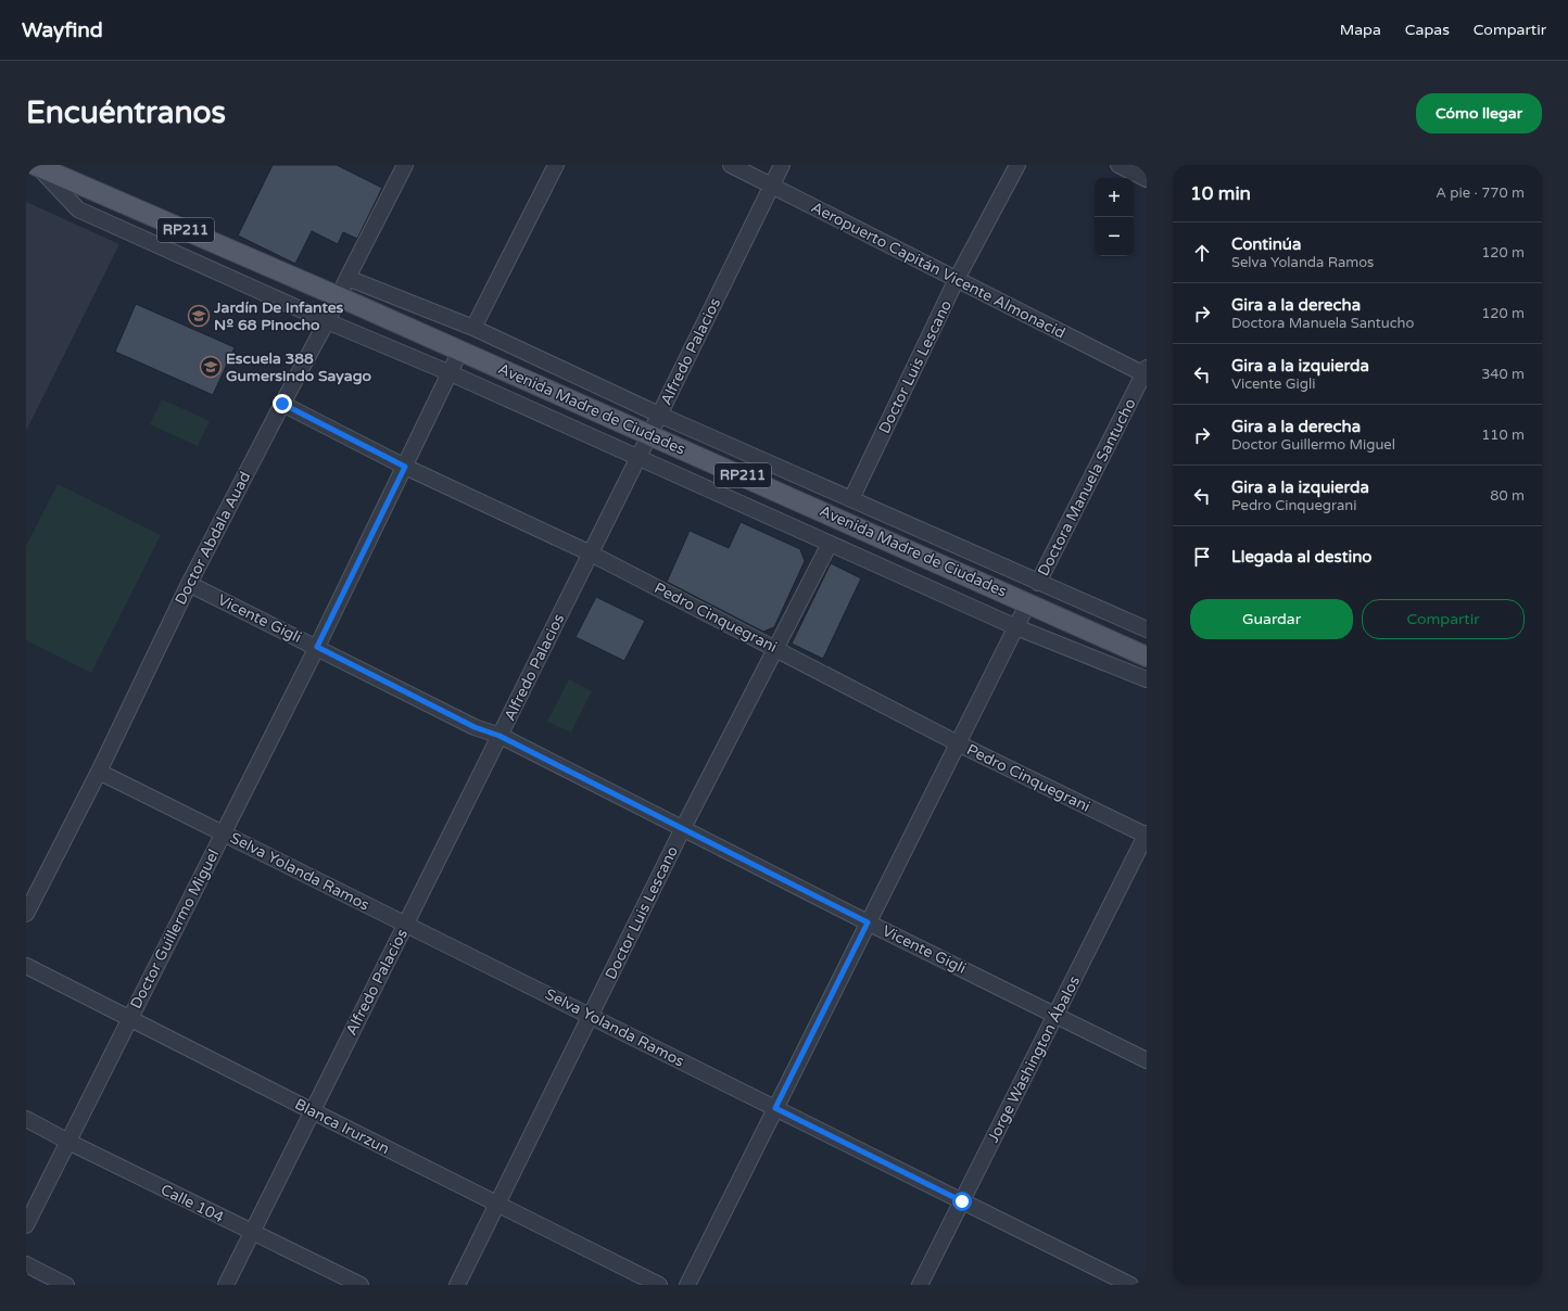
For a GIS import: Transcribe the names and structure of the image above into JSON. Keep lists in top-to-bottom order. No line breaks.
{"streets":{"main road":["RP211","Avenida Madre de Ciudades"],"street":["Aeropuerto Capitán Vicente Almonacid","Alfredo Palacios","Doctor Luis Lescano","Doctora Manuela Santucho","Doctor Abdala Auad","Pedro Cinquegrani","Vicente Gigli","Selva Yolanda Ramos","Doctor Guillermo Miguel","Jorge Washington Ábalos","Blanca Irurzun","Calle 104"]},"crossings":[["Aeropuerto Capitán Vicente Almonacid","Alfredo Palacios"],["Aeropuerto Capitán Vicente Almonacid","Doctor Luis Lescano"],["Aeropuerto Capitán Vicente Almonacid","Doctora Manuela Santucho"],["Alfredo Palacios","Avenida Madre de Ciudades"],["Alfredo Palacios","Pedro Cinquegrani"],["Alfredo Palacios","Vicente Gigli"],["Alfredo Palacios","Selva Yolanda Ramos"],["Alfredo Palacios","Blanca Irurzun"],["Alfredo Palacios","Calle 104"],["Doctor Luis Lescano","Pedro Cinquegrani"],["Doctor Luis Lescano","Vicente Gigli"],["Doctor Luis Lescano","Selva Yolanda Ramos"],["Doctor Luis Lescano","Blanca Irurzun"],["Avenida Madre de Ciudades","Doctor Abdala Auad"],["Avenida Madre de Ciudades","Doctor Guillermo Miguel"],["Doctor Abdala Auad","Pedro Cinquegrani"],["Doctor Abdala Auad","Vicente Gigli"],["Doctor Abdala Auad","Selva Yolanda Ramos"],["Pedro Cinquegrani","Doctor Guillermo Miguel"],["Pedro Cinquegrani","Jorge Washington Ábalos"],["Vicente Gigli","Doctor Guillermo Miguel"],["Vicente Gigli","Jorge Washington Ábalos"],["Selva Yolanda Ramos","Doctor Guillermo Miguel"],["Selva Yolanda Ramos","Jorge Washington Ábalos"],["Doctor Guillermo Miguel","Blanca Irurzun"],["Doctor Guillermo Miguel","Calle 104"]],"places":{"school or university":["Jardín De Infantes Nº 68 Pinocho","Escuela 388 Gumersindo Sayago"]},"page":{"header":"Wayfind","nav":["Mapa","Capas","Compartir"],"buttons":["Cómo llegar",["Guardar","Compartir"]],"title":"Encuéntranos","heading":["10 min","A pie · 770 m"],"map_buttons":["+","−"],"list":[["Continúa","Selva Yolanda Ramos","120 m"],["Gira a la derecha","Doctora Manuela Santucho","120 m"],["Gira a la izquierda","Vicente Gigli","340 m"],["Gira a la derecha","Doctor Guillermo Miguel","110 m"],["Gira a la izquierda","Pedro Cinquegrani","80 m"],"Llegada al destino"]}}
